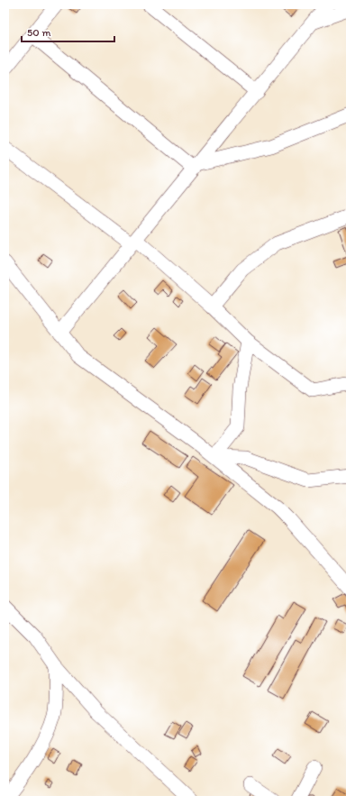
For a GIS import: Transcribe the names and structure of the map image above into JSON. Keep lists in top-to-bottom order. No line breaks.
{"scale_bar":"50 m"}
